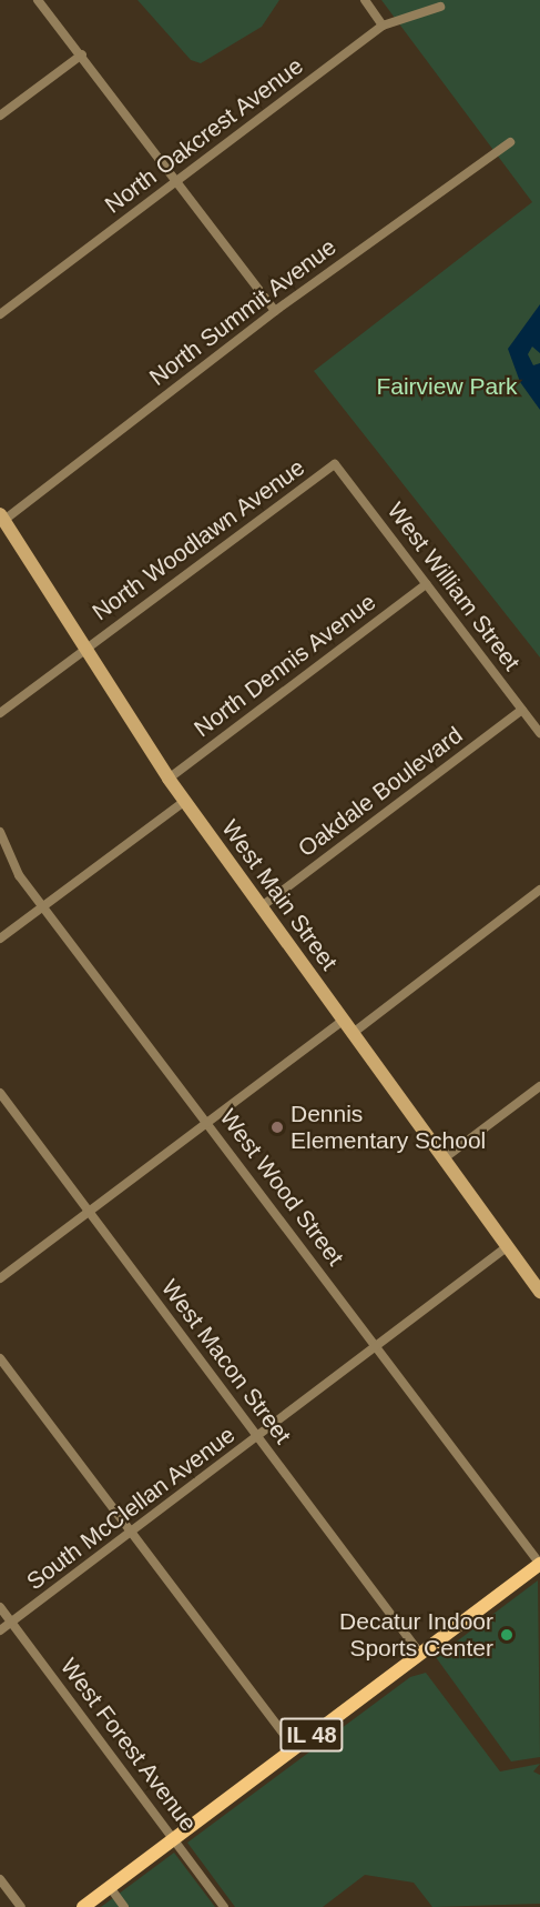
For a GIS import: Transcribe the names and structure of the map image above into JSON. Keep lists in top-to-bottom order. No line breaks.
{"streets":{"main road":["IL 48"],"street":["North Oakcrest Avenue","North Summit Avenue","North Woodlawn Avenue","West William Street","North Dennis Avenue","Oakdale Boulevard","West Main Street","West Wood Street","West Macon Street","South McClellan Avenue","West Forest Avenue"]},"crossings":[["North Summit Avenue","West Main Street"],["North Woodlawn Avenue","West William Street"],["North Woodlawn Avenue","West Main Street"],["West William Street","North Dennis Avenue"],["West William Street","Oakdale Boulevard"],["North Dennis Avenue","West Main Street"],["Oakdale Boulevard","West Main Street"],["West Main Street","South McClellan Avenue"],["West Wood Street","South McClellan Avenue"],["West Wood Street","IL 48"],["West Macon Street","South McClellan Avenue"],["West Macon Street","IL 48"],["South McClellan Avenue","West Forest Avenue"],["IL 48","West Forest Avenue"]],"parks":["Fairview Park"],"places":["Dennis Elementary School","Decatur Indoor Sports Center"]}
